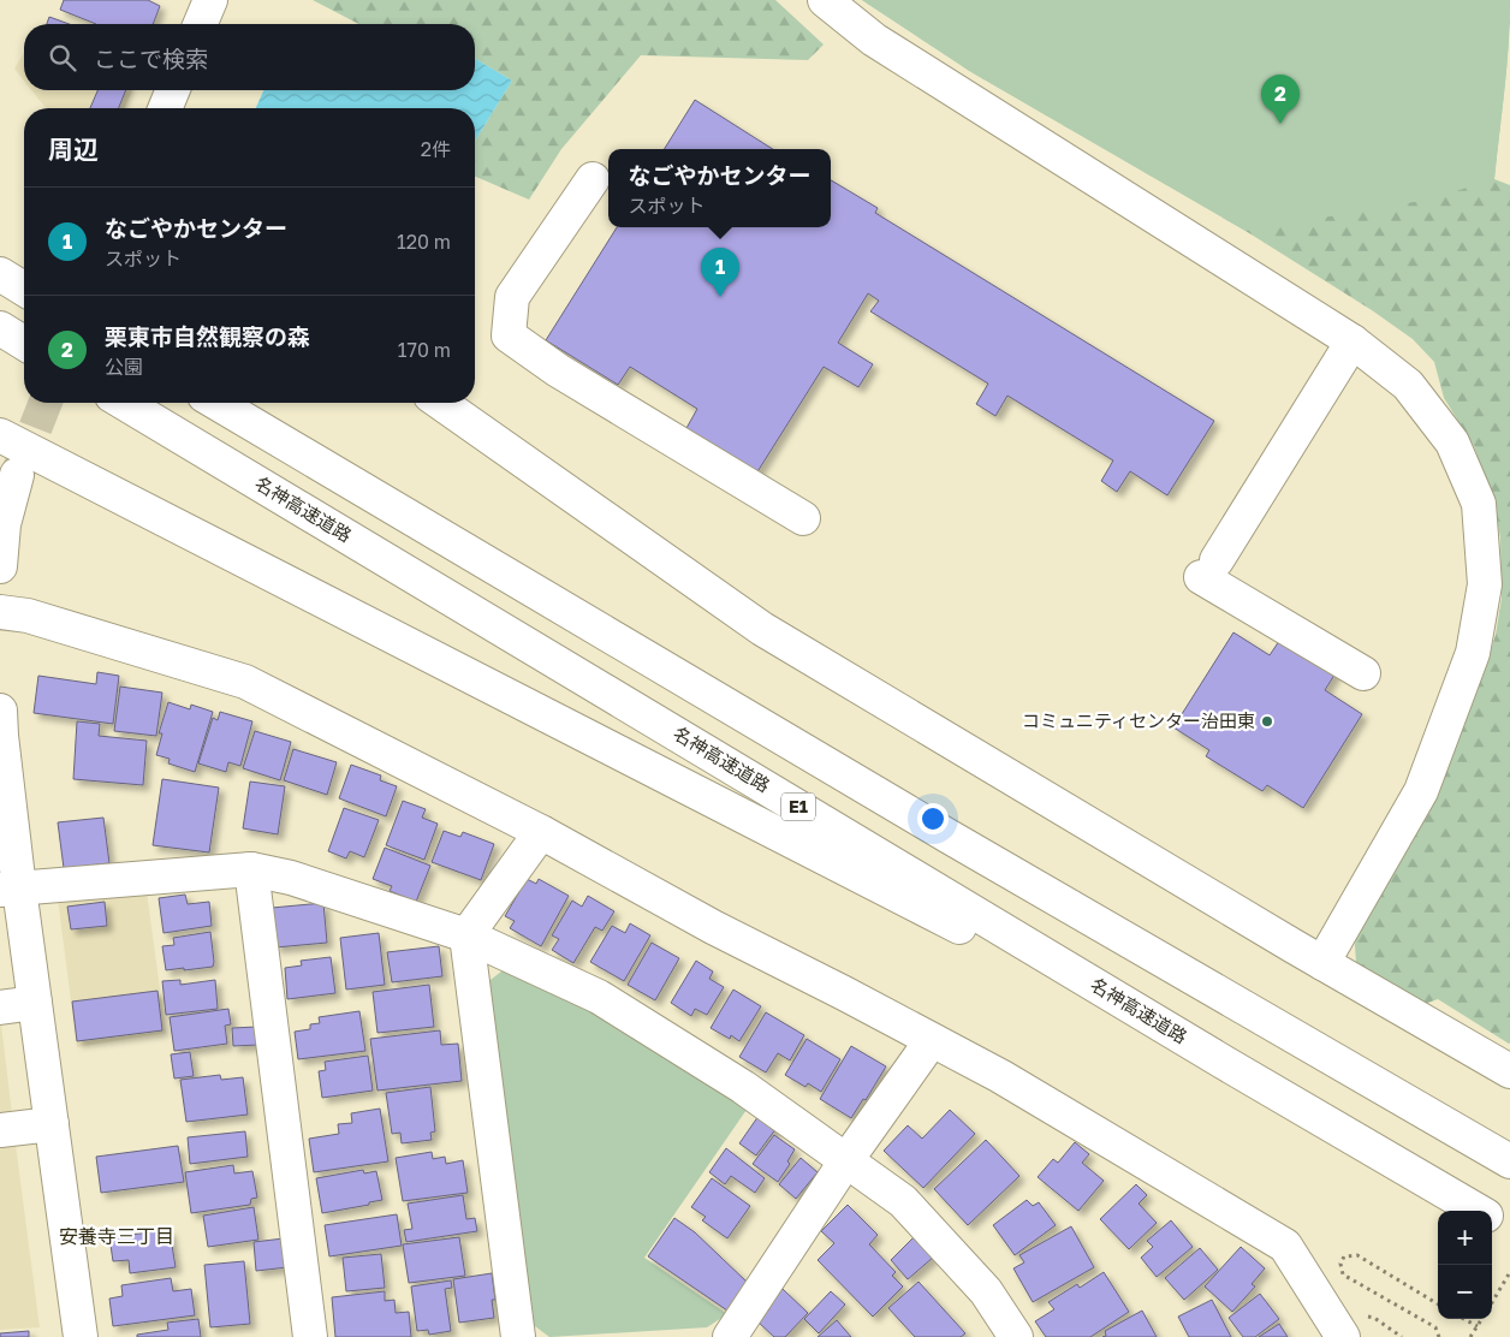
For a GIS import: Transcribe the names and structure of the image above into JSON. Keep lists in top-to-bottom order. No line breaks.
{"streets":{"main road":["名神高速道路","E1"]},"districts":["安養寺三丁目"],"places":["コミュニティセンター治田東"],"page":{"search":"ここで検索","pins":["2","1"],"heading":["周辺","2件"],"popup":["なごやかセンター","スポット"],"list":[{"mark":"1","name":"なごやかセンター","note":"スポット","value":"120 m"},{"mark":"2","name":"栗東市自然観察の森","note":"公園","value":"170 m"}],"map_buttons":["+","−"]}}
